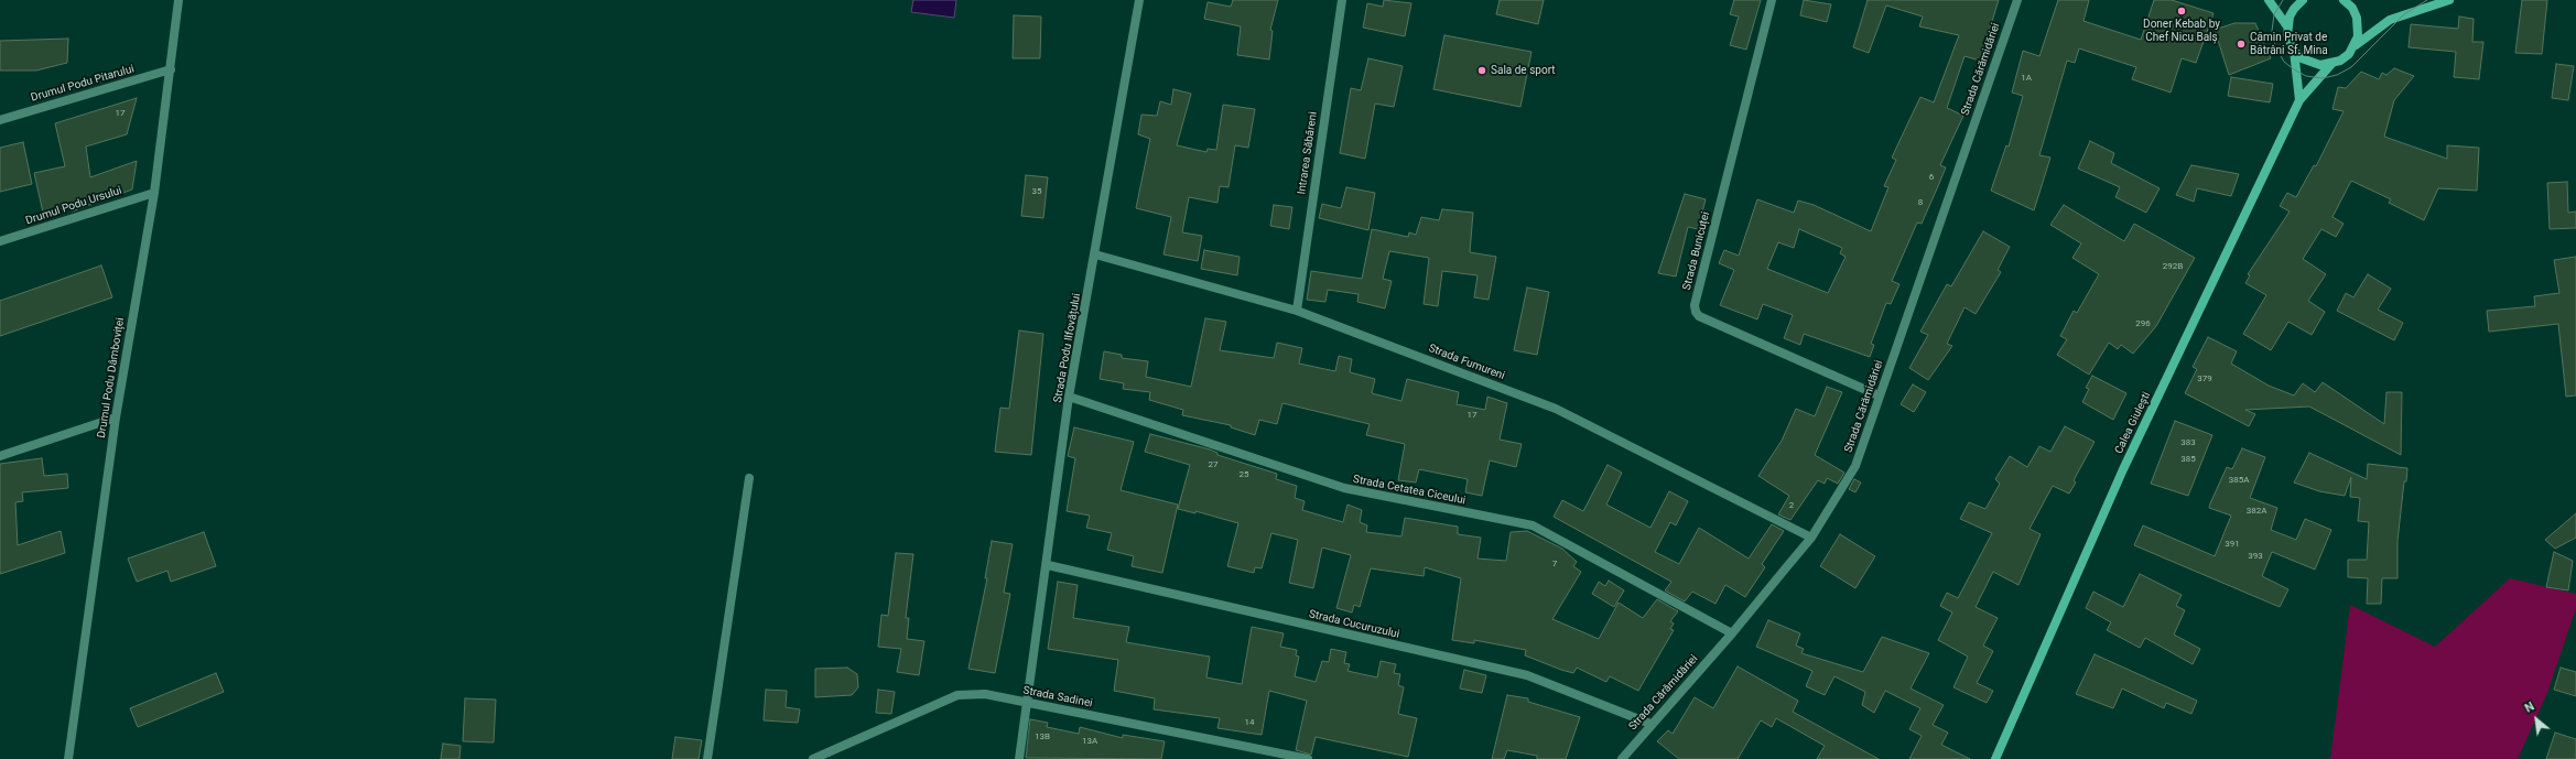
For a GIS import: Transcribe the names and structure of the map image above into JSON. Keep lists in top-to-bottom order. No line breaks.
{"streets":{"main road":["Calea Giulești"],"street":["Strada Cărămidăriei","Drumul Podu Pitarului","Intrarea Săbăreni","Drumul Podu Ursului","Strada Bunicuței","Strada Podu Ilfovățului","Strada Fumureni","Drumul Podu Dâmboviței","Strada Cetatea Ciceului","Strada Cucuruzului","Strada Sadinei"]},"crossings":[["Strada Cărămidăriei","Strada Bunicuței"],["Strada Cărămidăriei","Strada Fumureni"],["Strada Cărămidăriei","Strada Cetatea Ciceului"],["Strada Cărămidăriei","Strada Cucuruzului"],["Drumul Podu Pitarului","Drumul Podu Dâmboviței"],["Intrarea Săbăreni","Strada Fumureni"],["Drumul Podu Ursului","Drumul Podu Dâmboviței"],["Strada Podu Ilfovățului","Strada Fumureni"],["Strada Podu Ilfovățului","Strada Cetatea Ciceului"],["Strada Podu Ilfovățului","Strada Cucuruzului"],["Strada Podu Ilfovățului","Strada Sadinei"]],"places":["Doner Kebab by Chef Nicu Balș","Cămin Privat de Bătrâni Sf. Mina","Sala de sport"],"house_numbers":["1A","17","6","35","8","292B","296","379","17","383","385","27","25","385A","2","382A","391","393","7","14","13B","13A"],"north":"top left"}
